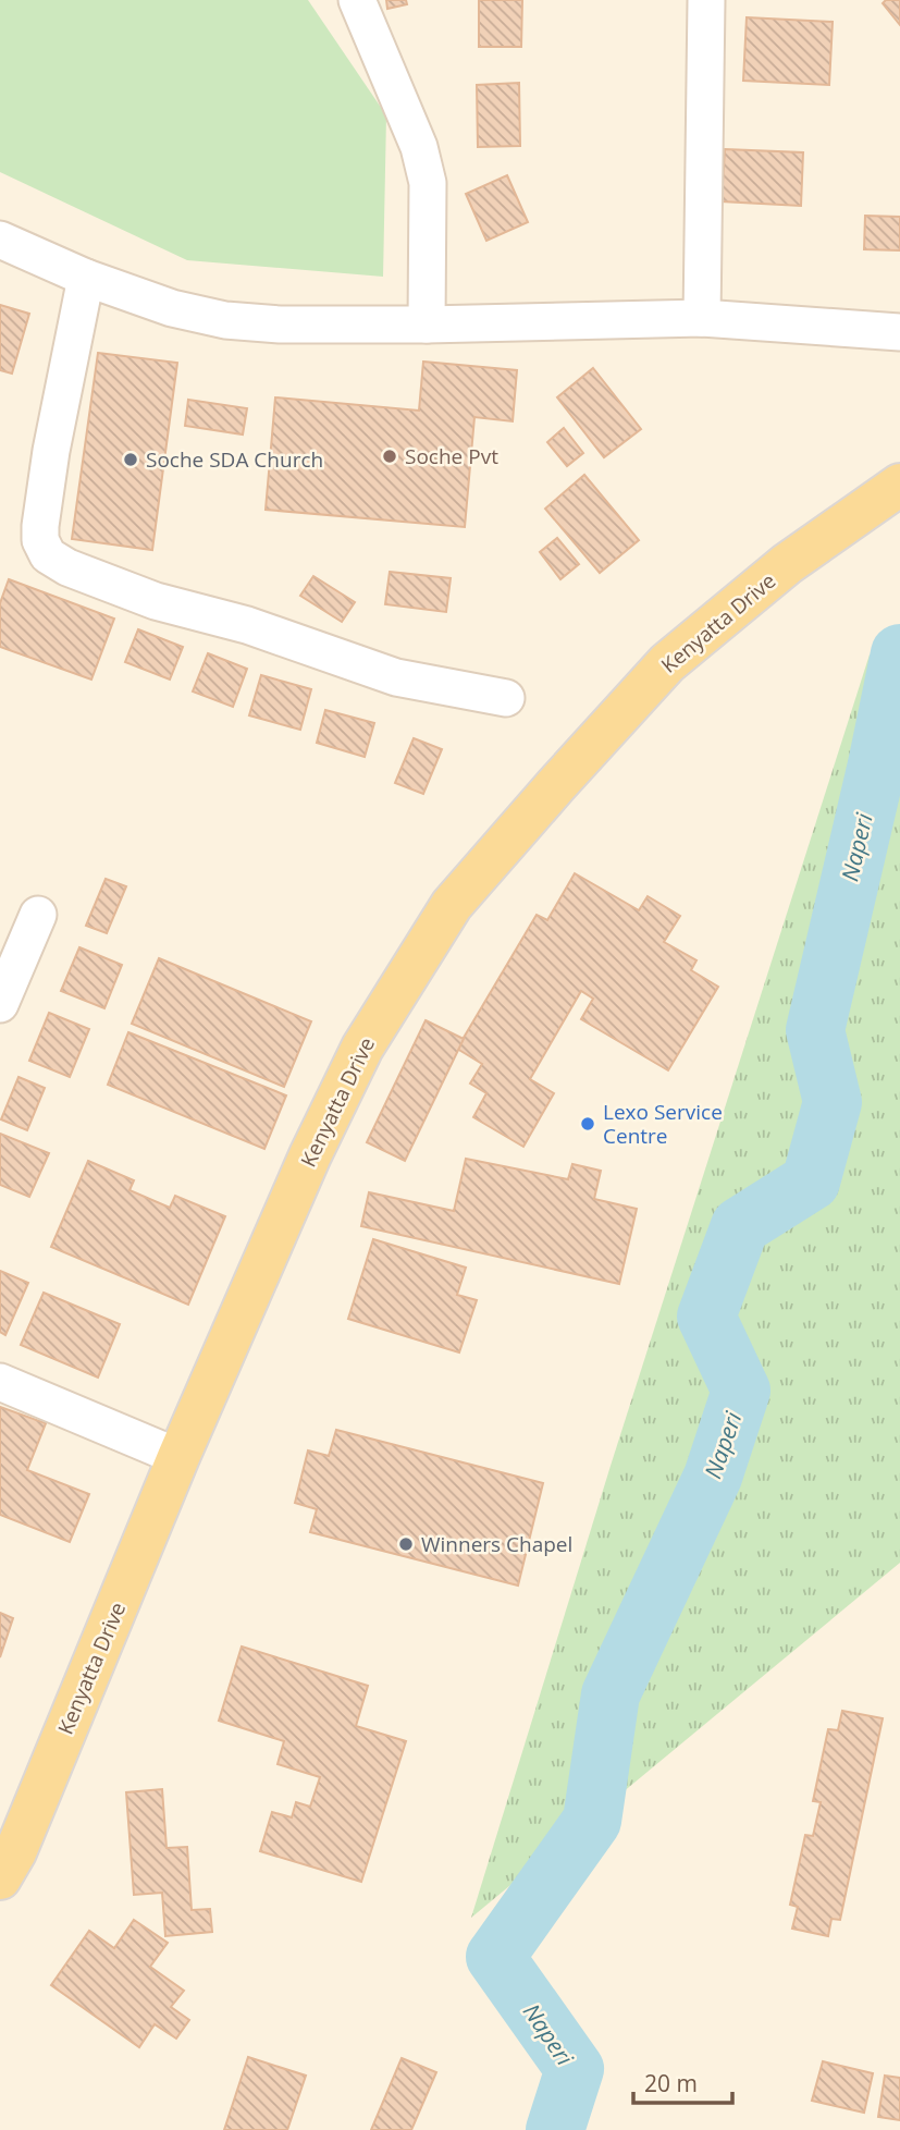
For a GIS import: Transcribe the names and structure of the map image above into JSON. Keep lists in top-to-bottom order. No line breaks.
{"streets":{"main road":["Kenyatta Drive"]},"water":["Naperi"],"places":["Soche Pvt","Soche SDA Church","Lexo Service Centre","Winners Chapel"],"scale_bar":"20 m"}
